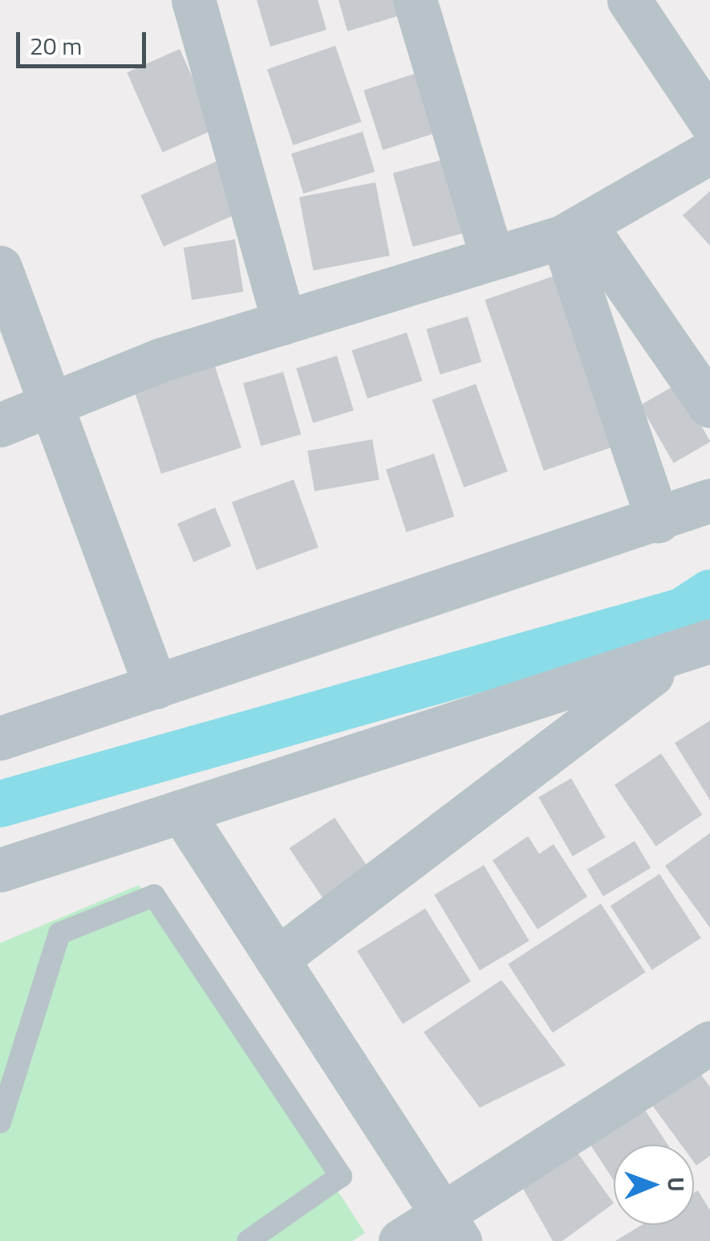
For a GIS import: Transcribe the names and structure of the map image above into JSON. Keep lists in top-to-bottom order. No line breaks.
{"scale_bar":"20 m","north":"right"}
